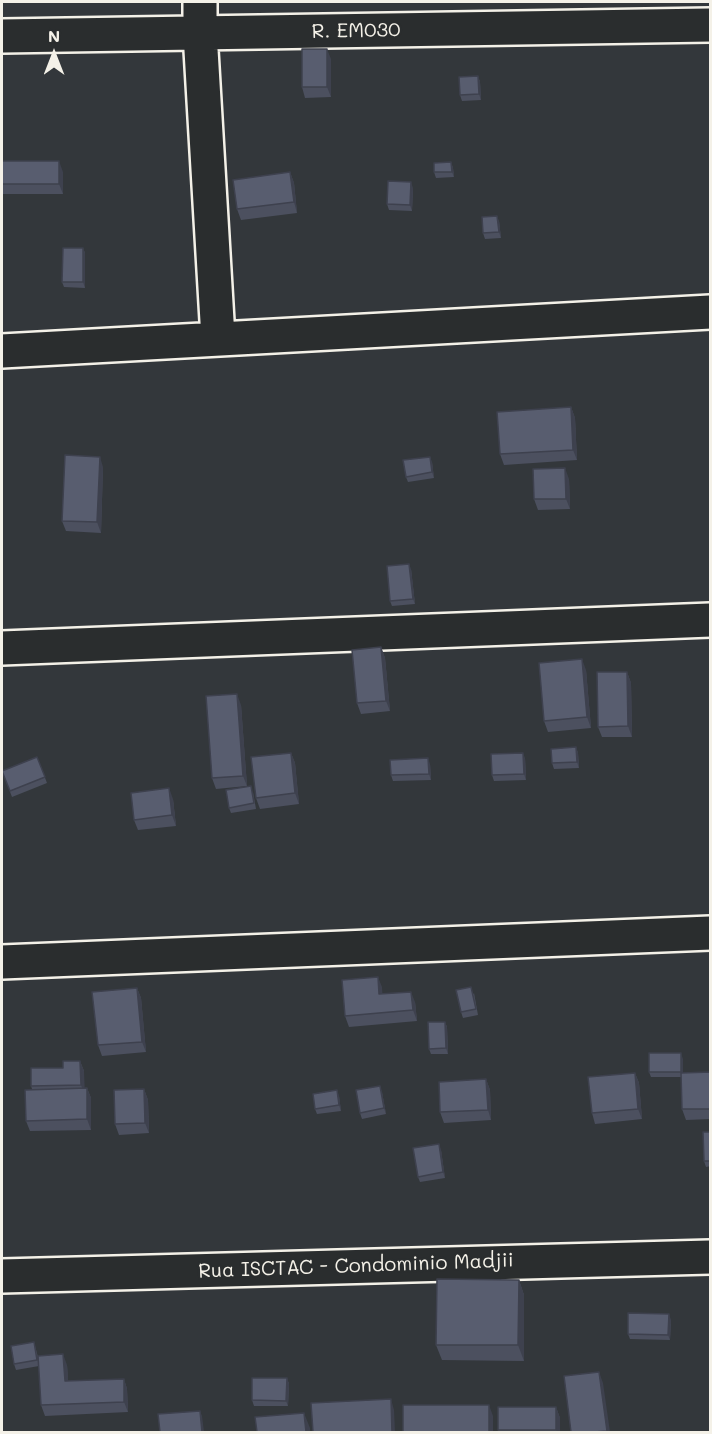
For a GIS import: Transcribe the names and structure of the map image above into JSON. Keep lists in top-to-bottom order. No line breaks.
{"streets":{"street":["R. EM030","Rua ISCTAC - Condominio Madjii"]},"north":"top"}
